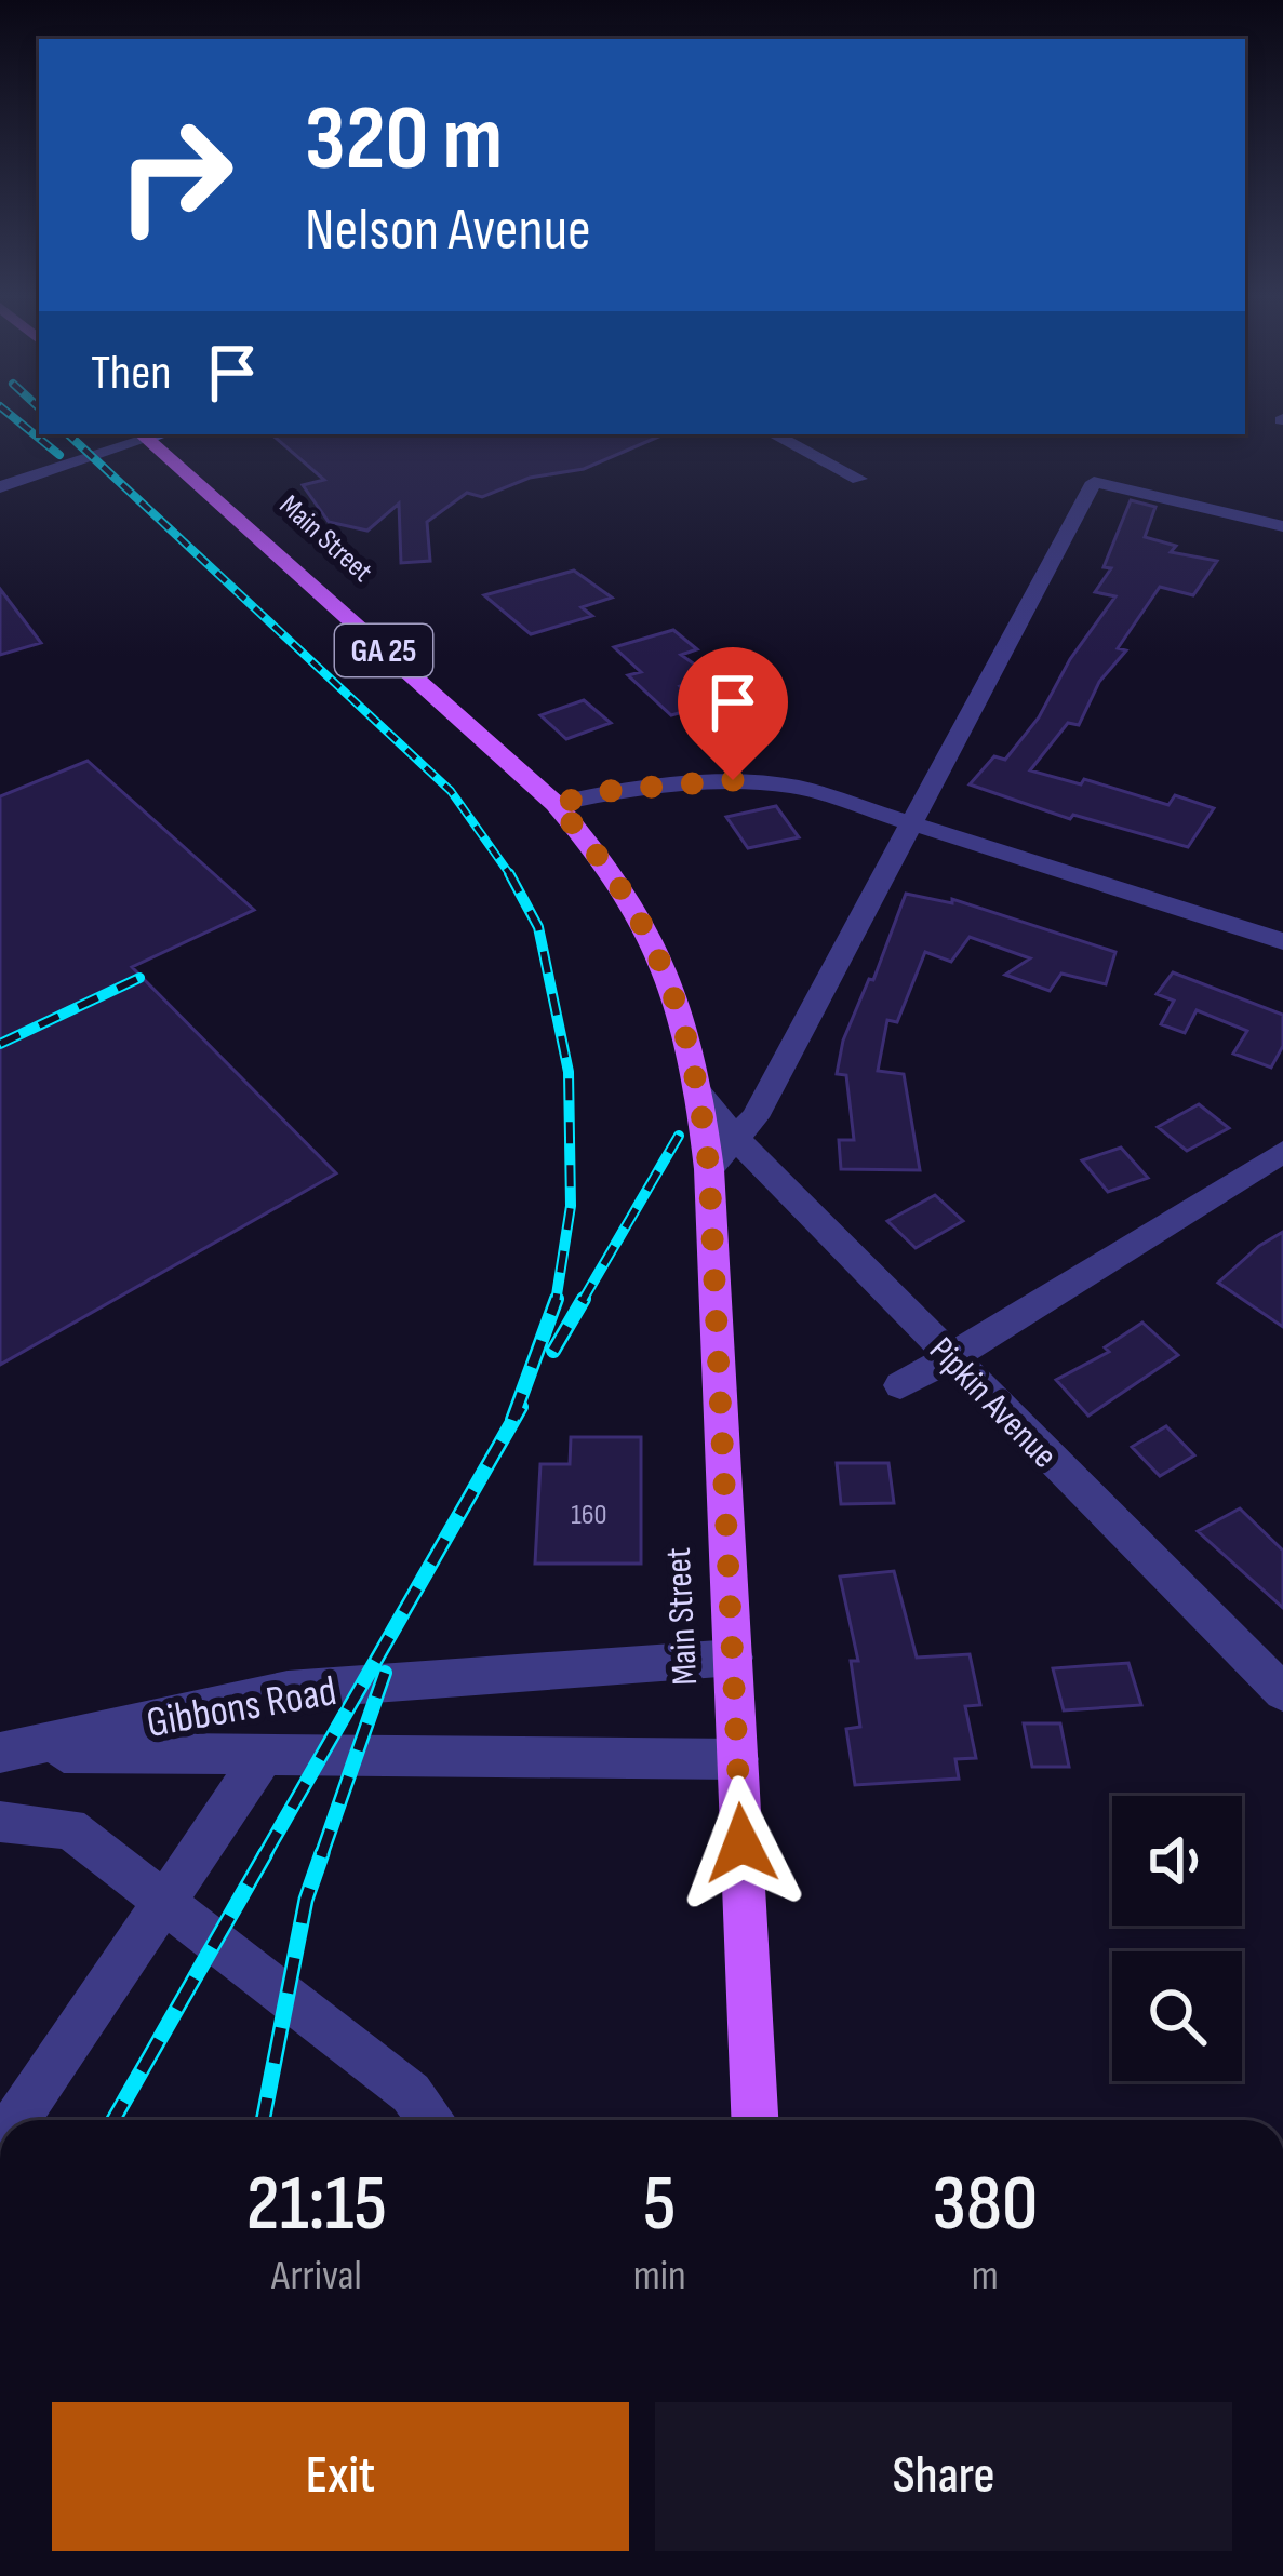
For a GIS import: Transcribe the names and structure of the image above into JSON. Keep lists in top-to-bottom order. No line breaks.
{"streets":{"main road":["Main Street","GA 25"],"street":["Pipkin Avenue","Gibbons Road"]},"crossings":[["Main Street","Pipkin Avenue"],["Main Street","Gibbons Road"]],"house_numbers":["160"],"page":{"turn":["320 m","Nelson Avenue"],"then":"Then","eta":["21:15","Arrival","5","min","380","m"],"buttons":["Exit","Share"]}}
